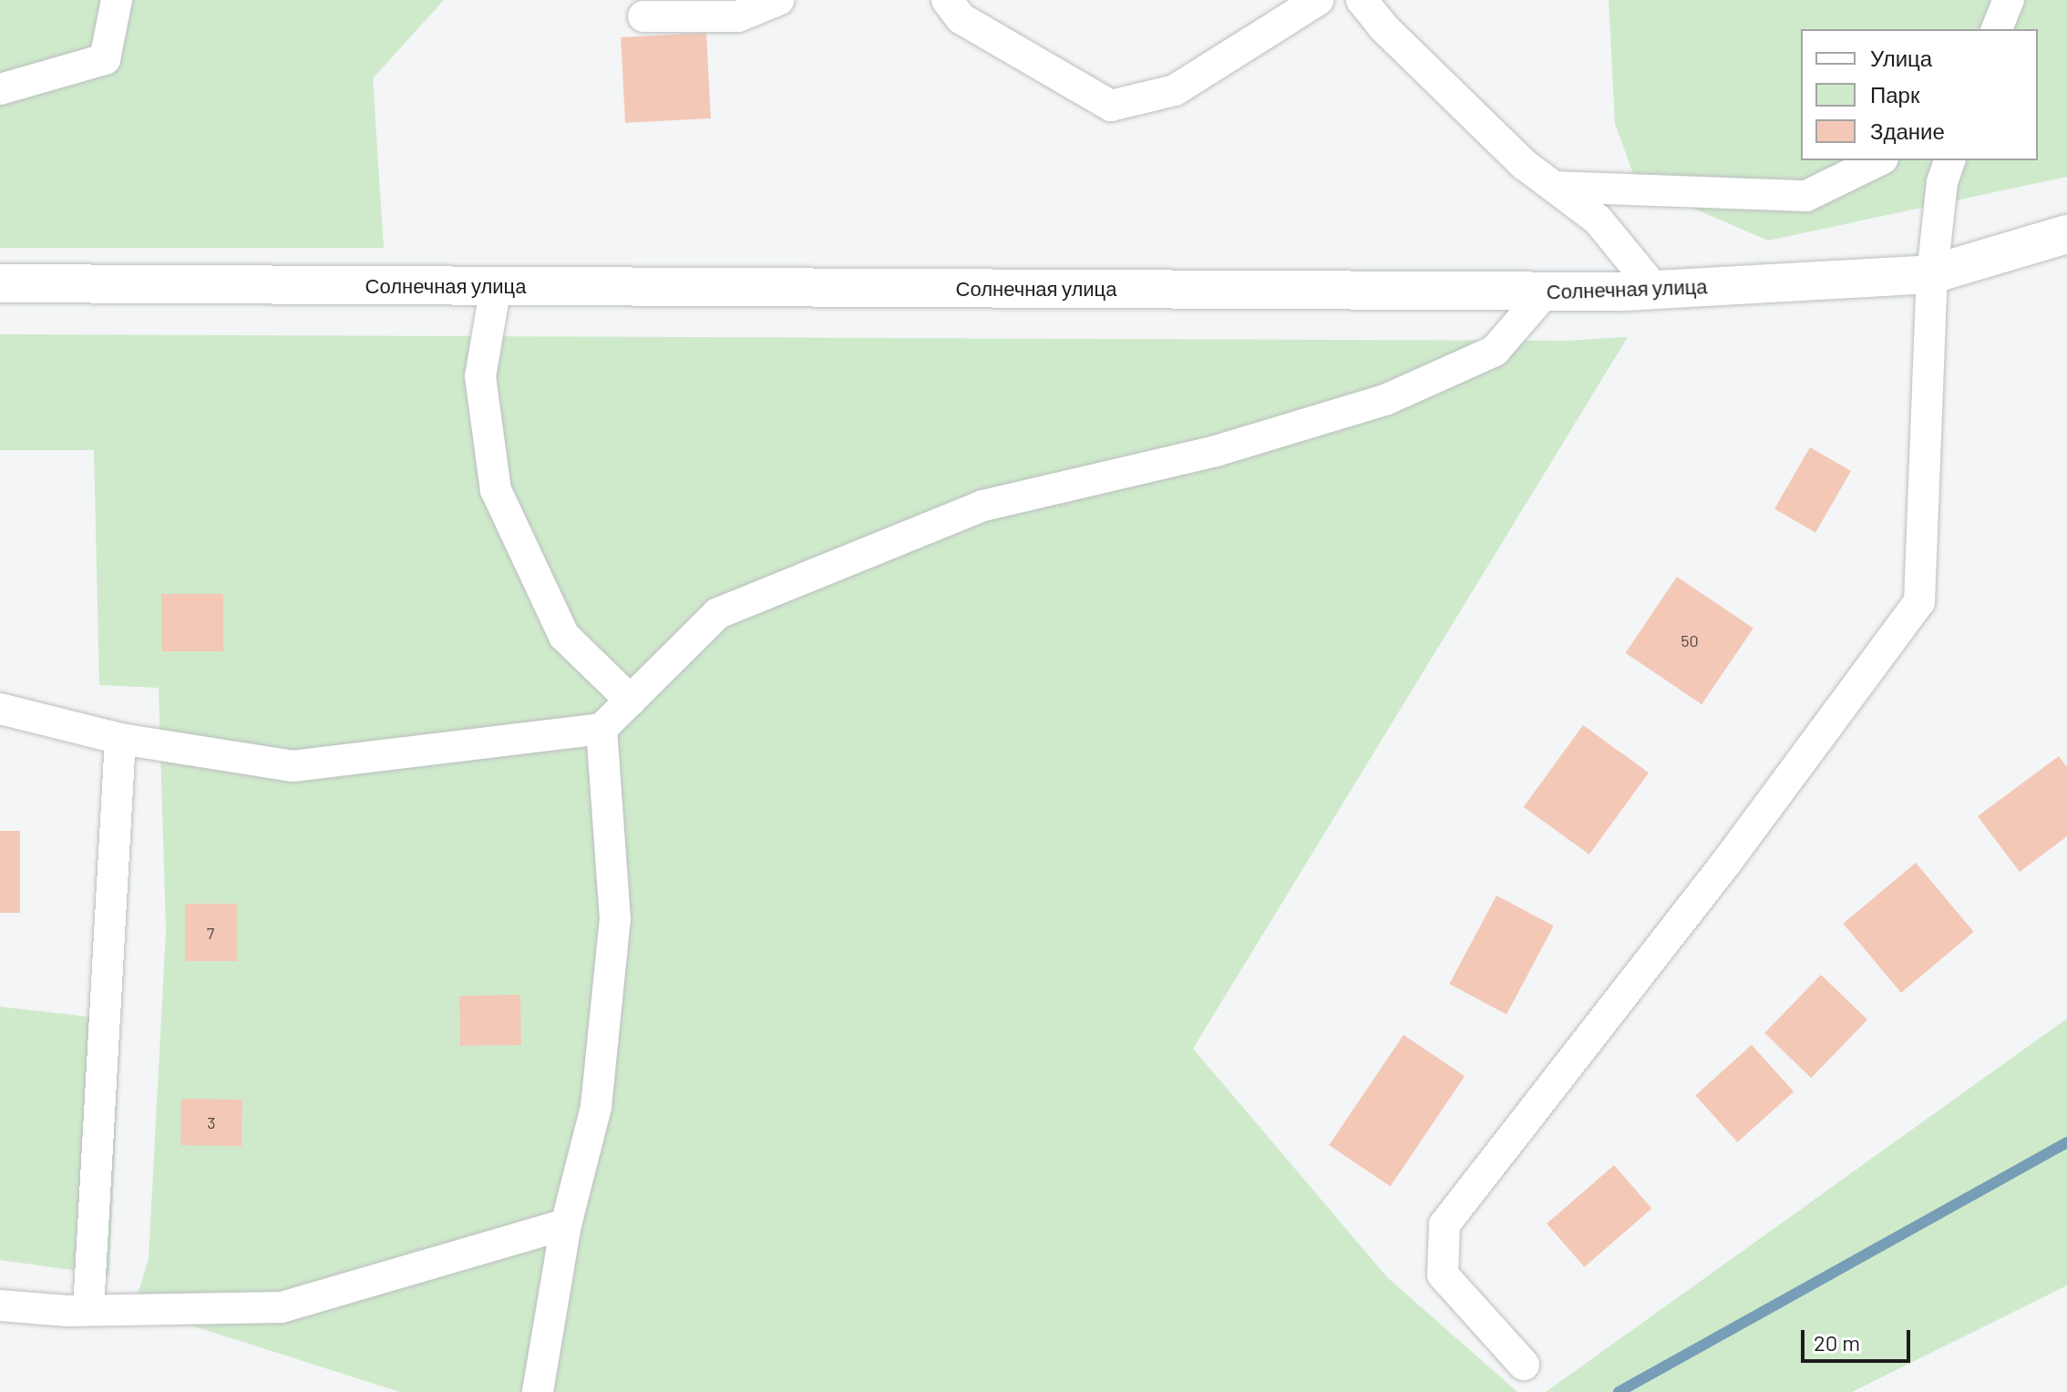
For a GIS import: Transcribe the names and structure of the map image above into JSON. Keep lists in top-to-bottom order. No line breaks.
{"streets":{"street":["Солнечная улица"]},"house_numbers":["50","7","3"],"legend":["Улица","Парк","Здание"],"scale_bar":"20 m"}
